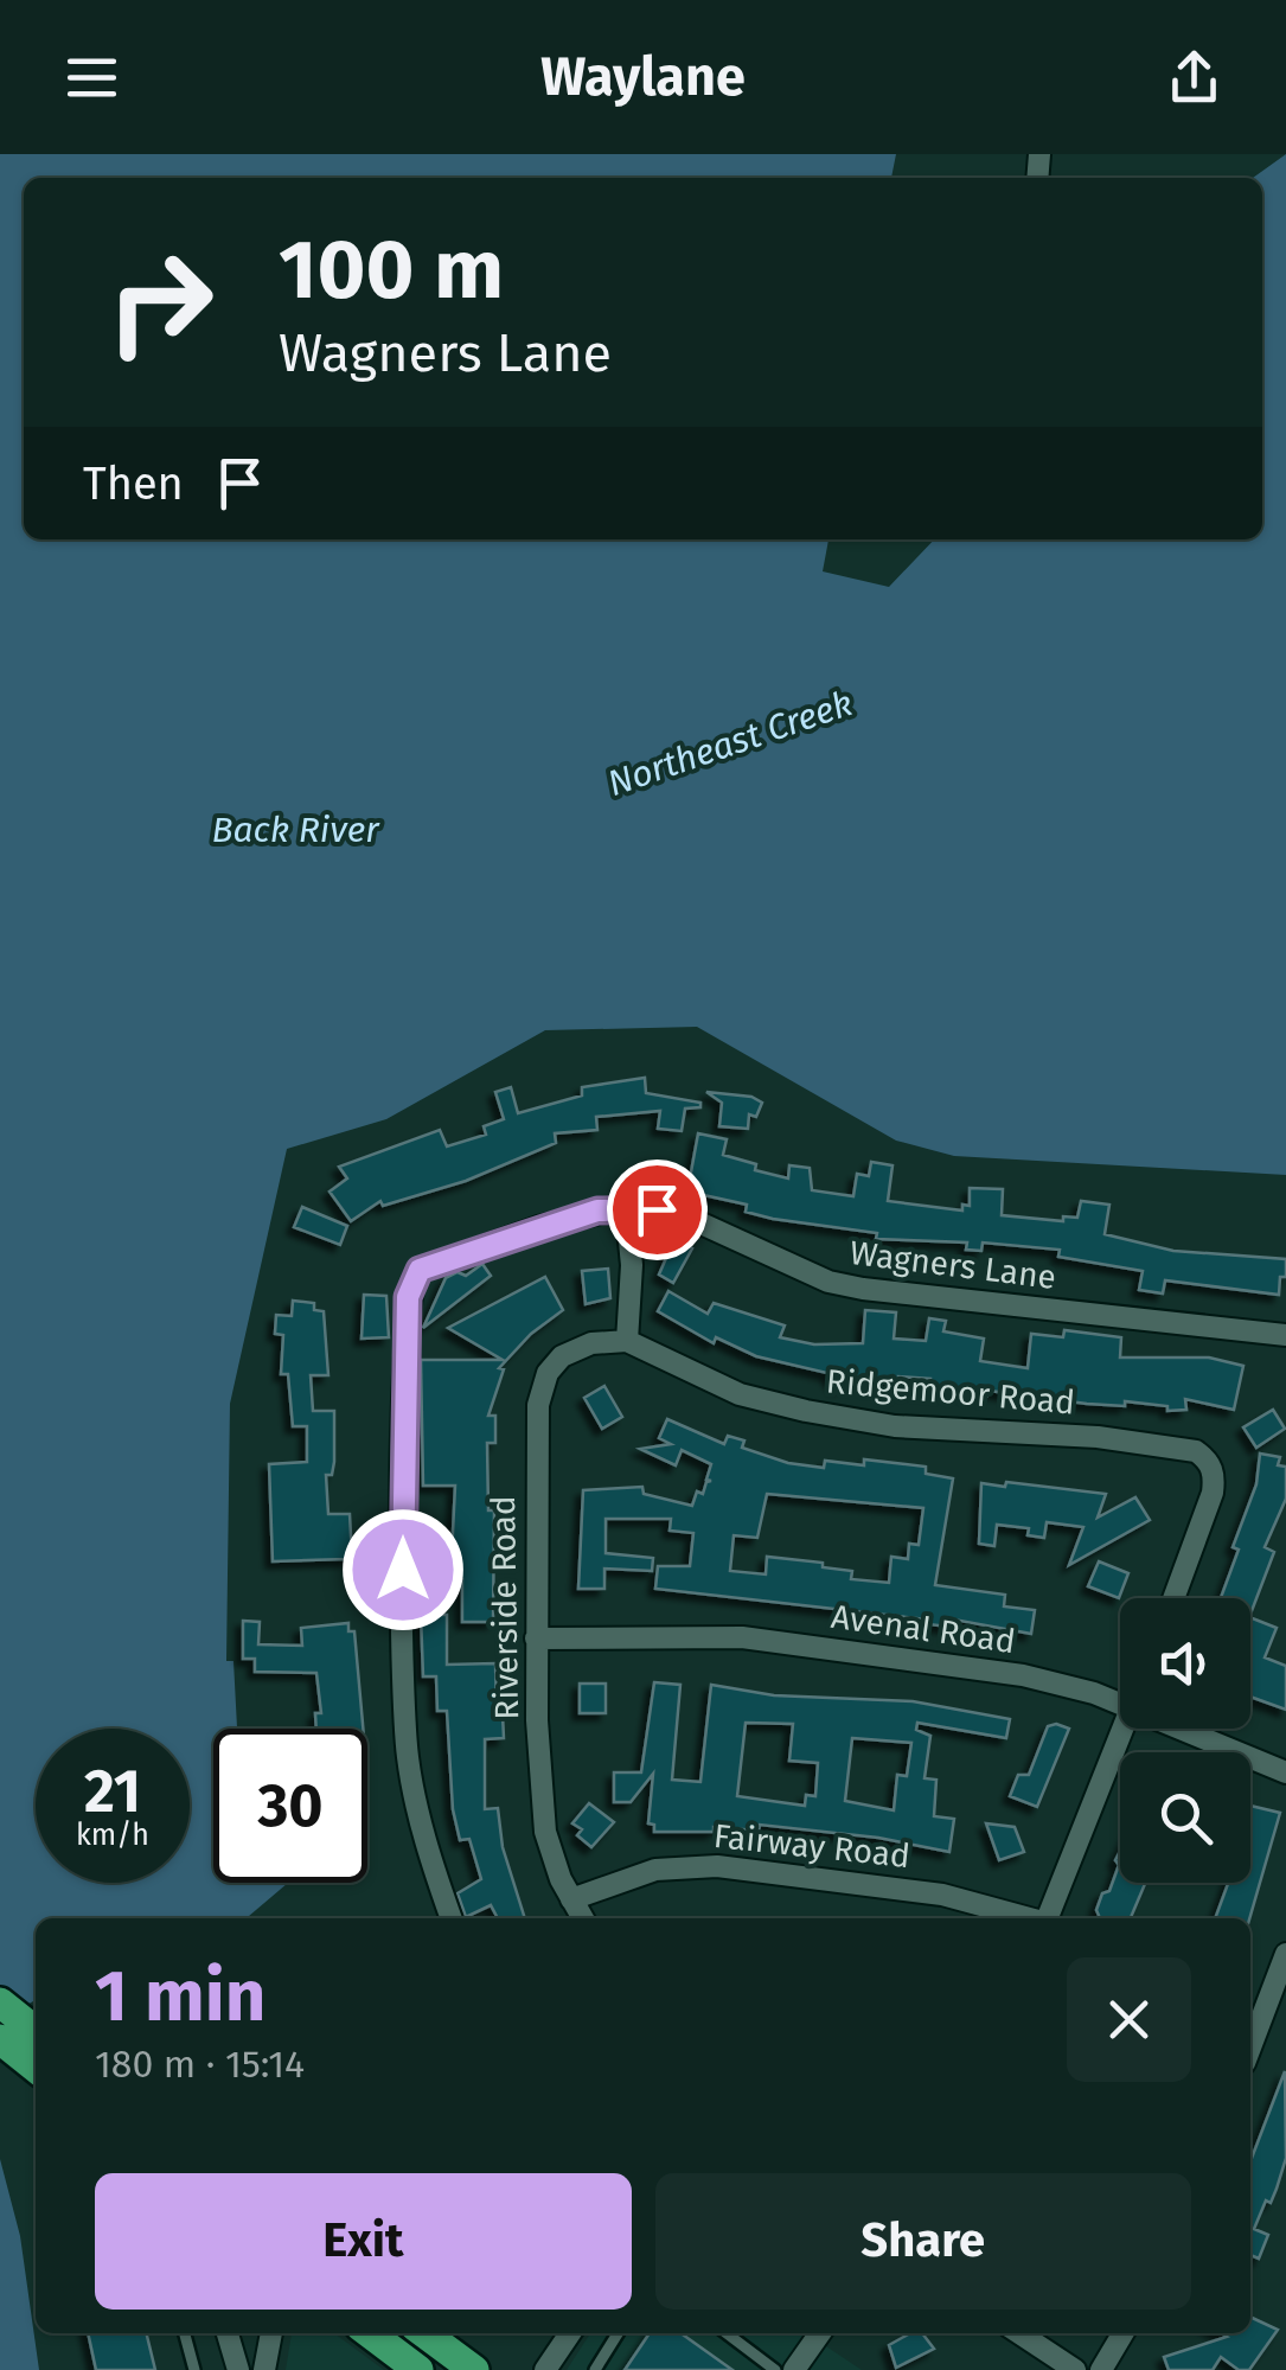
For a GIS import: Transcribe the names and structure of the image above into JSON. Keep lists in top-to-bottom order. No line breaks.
{"streets":{"street":["Wagners Lane","Ridgemoor Road","Riverside Road","Avenal Road","Fairway Road"]},"crossings":[["Ridgemoor Road","Riverside Road"],["Riverside Road","Avenal Road"],["Riverside Road","Fairway Road"]],"water":["Northeast Creek","Back River"],"page":{"header":"Waylane","turn":["100 m","Wagners Lane"],"then":"Then","speed":"21 km/h","limit":"30","heading":["1 min","180 m · 15:14"],"buttons":["Exit","Share"]}}
